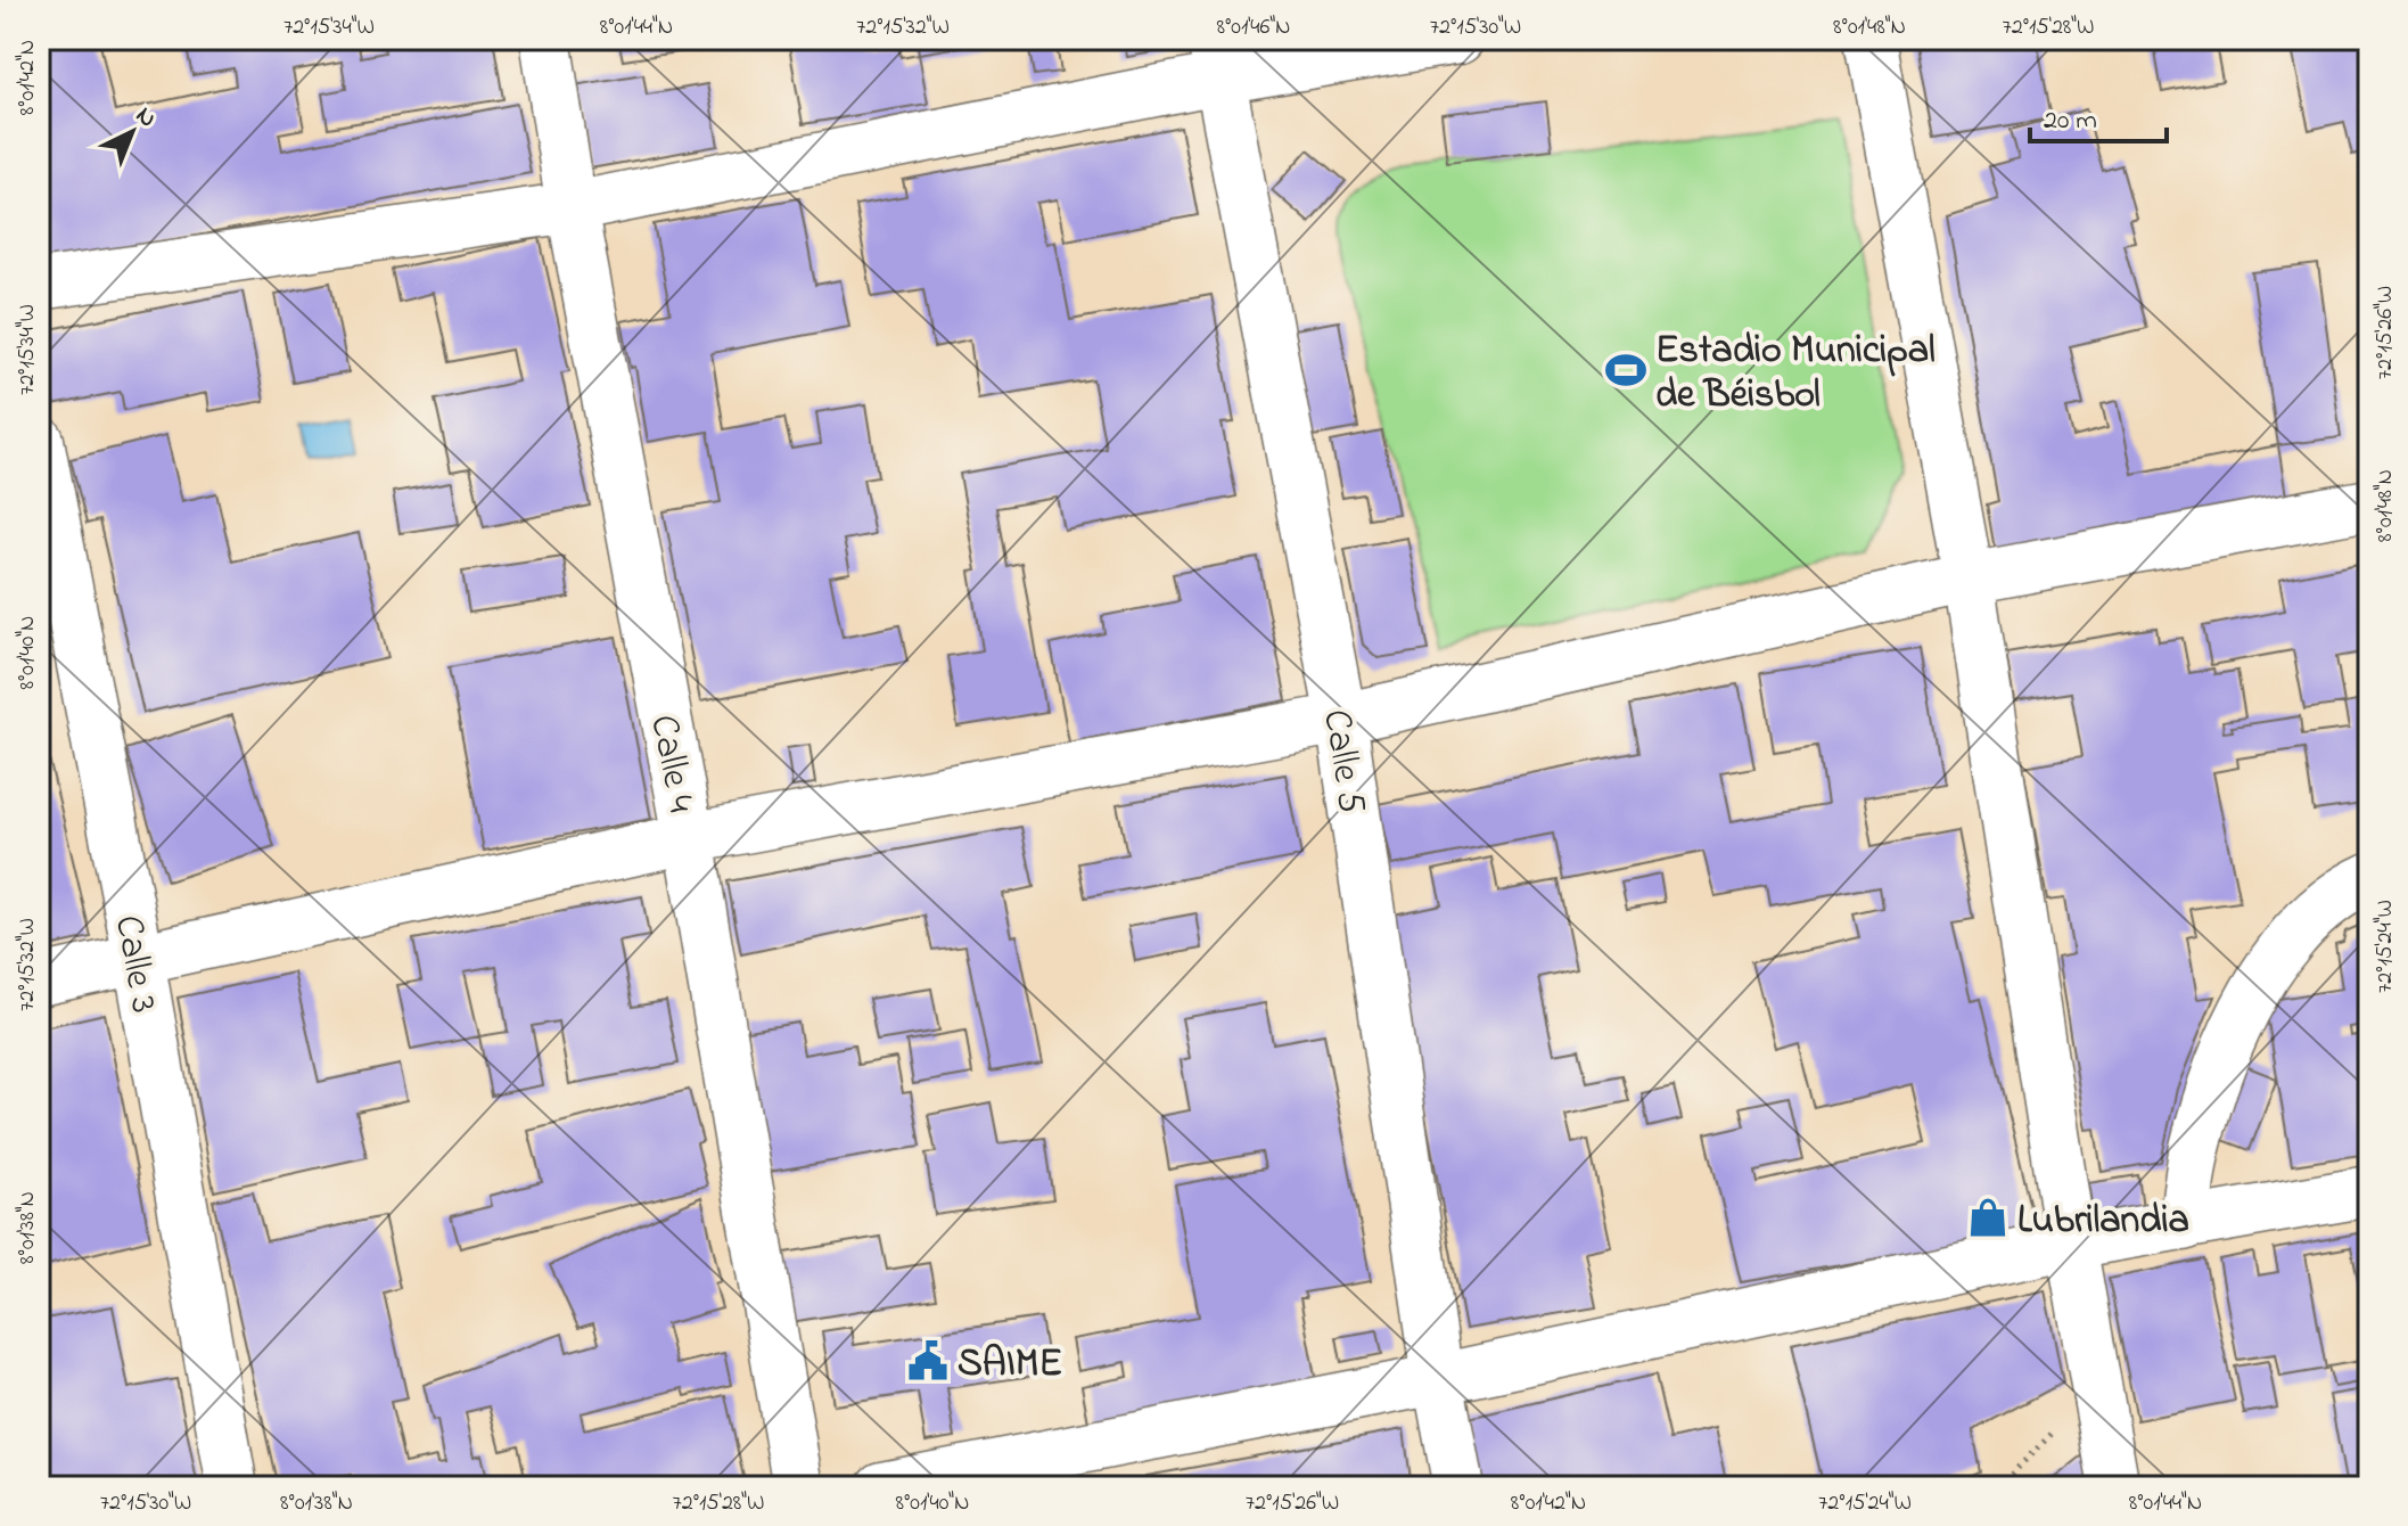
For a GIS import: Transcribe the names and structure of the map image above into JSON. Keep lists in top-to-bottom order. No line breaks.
{"streets":{"street":["Calle 5","Calle 4","Calle 3"]},"places":{"sports":["Estadio Municipal de Béisbol"],"shop":["Lubrilandia"],"public building":["SAIME"]},"scale_bar":"20 m","north":"top right","coordinates":["72°15'34\"W","8°01'44\"N","72°15'32\"W","8°01'46\"N","72°15'30\"W","8°01'48\"N","72°15'28\"W","8°01'42\"N","72°15'26\"W","8°01'40\"N","72°15'24\"W","8°01'38\"N"]}
